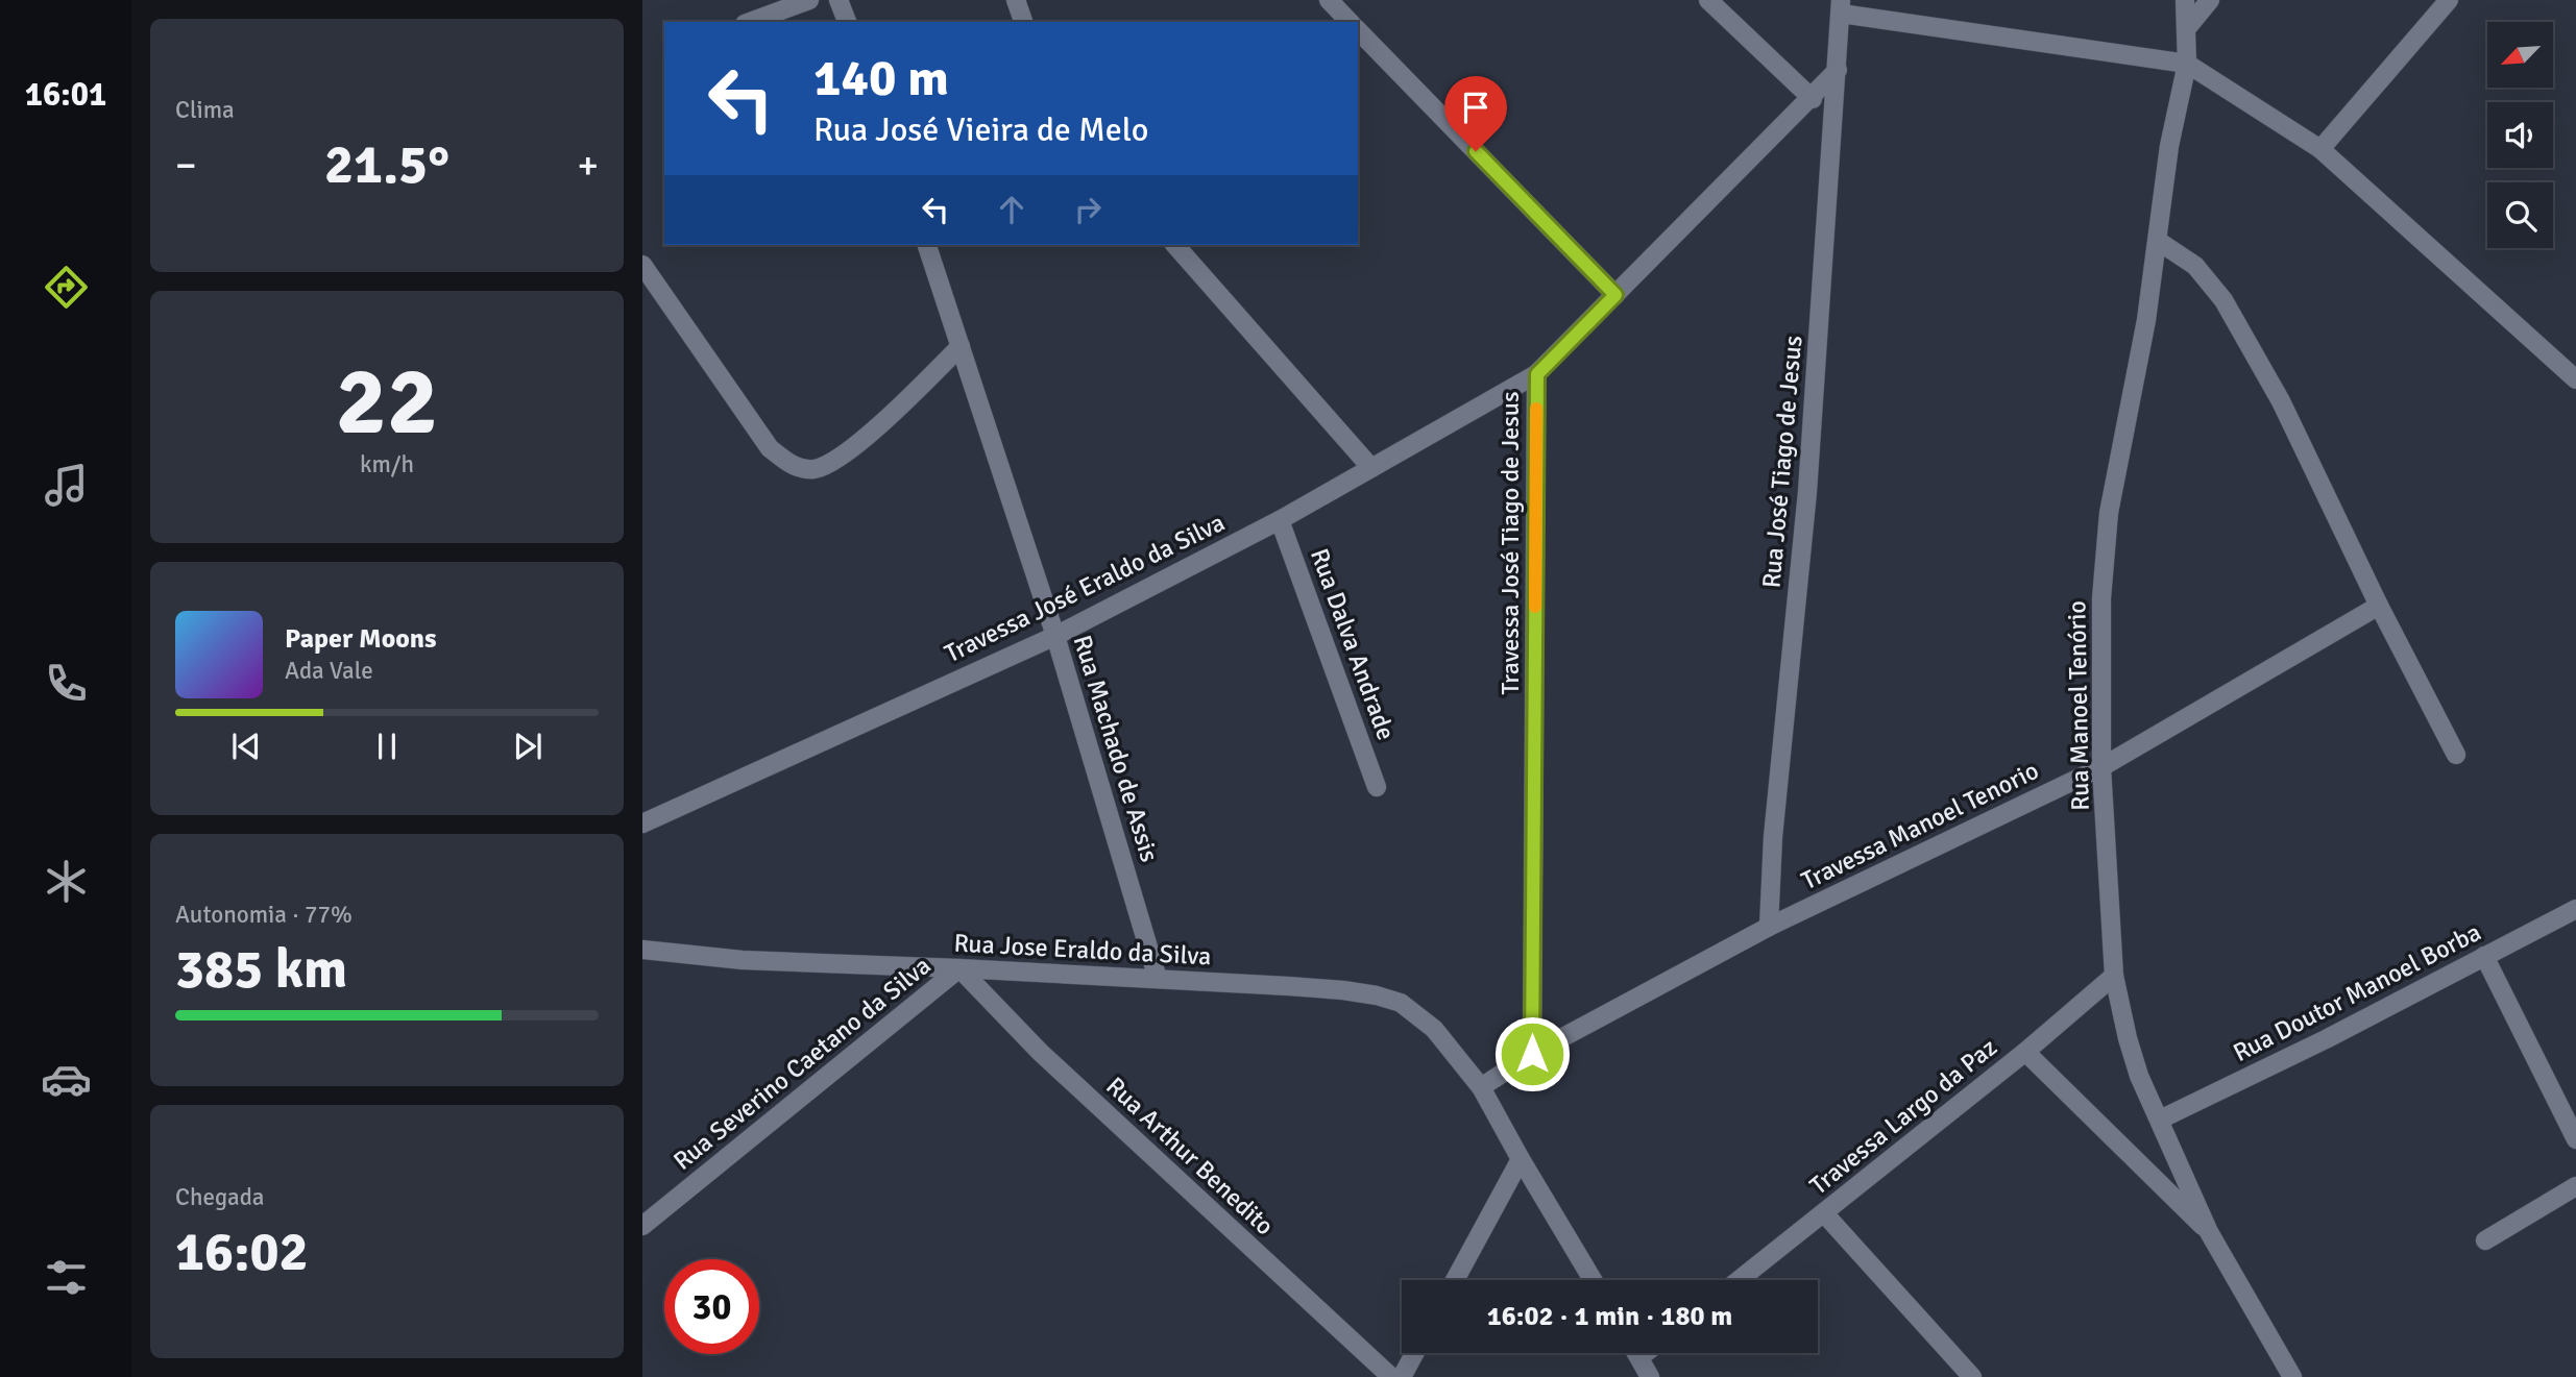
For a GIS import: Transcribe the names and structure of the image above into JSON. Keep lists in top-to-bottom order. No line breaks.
{"streets":{"street":["Rua José Tiago de Jesus","Travessa José Tiago de Jesus","Travessa José Eraldo da Silva","Rua Dalva Andrade","Rua Manoel Tenório","Rua Machado de Assis","Travessa Manoel Tenorio","Rua Jose Eraldo da Silva","Rua Doutor Manoel Borba","Rua Severino Caetano da Silva","Travessa Largo da Paz","Rua Arthur Benedito"]},"crossings":[["Rua José Tiago de Jesus","Travessa José Tiago de Jesus"],["Rua José Tiago de Jesus","Travessa Manoel Tenorio"],["Travessa José Tiago de Jesus","Travessa José Eraldo da Silva"],["Travessa José Tiago de Jesus","Travessa Manoel Tenorio"],["Travessa José Eraldo da Silva","Rua Dalva Andrade"],["Travessa José Eraldo da Silva","Rua Machado de Assis"],["Rua Manoel Tenório","Travessa Manoel Tenorio"],["Rua Manoel Tenório","Rua Doutor Manoel Borba"],["Rua Manoel Tenório","Travessa Largo da Paz"],["Rua Machado de Assis","Rua Jose Eraldo da Silva"],["Travessa Manoel Tenorio","Rua Jose Eraldo da Silva"],["Rua Jose Eraldo da Silva","Rua Severino Caetano da Silva"],["Rua Jose Eraldo da Silva","Rua Arthur Benedito"],["Rua Severino Caetano da Silva","Rua Arthur Benedito"]],"north":"bottom left","page":{"tabs":"16:01","tile":["Clima",["22","km/h"],["Autonomia · 77%","385 km"],["Chegada","16:02"]],"turn":["140 m","Rua José Vieira de Melo"],"heat":["−","21.5°","+"],"song":["Paper Moons","Ada Vale"],"limit":"30","trip":"16:02 · 1 min · 180 m"}}
